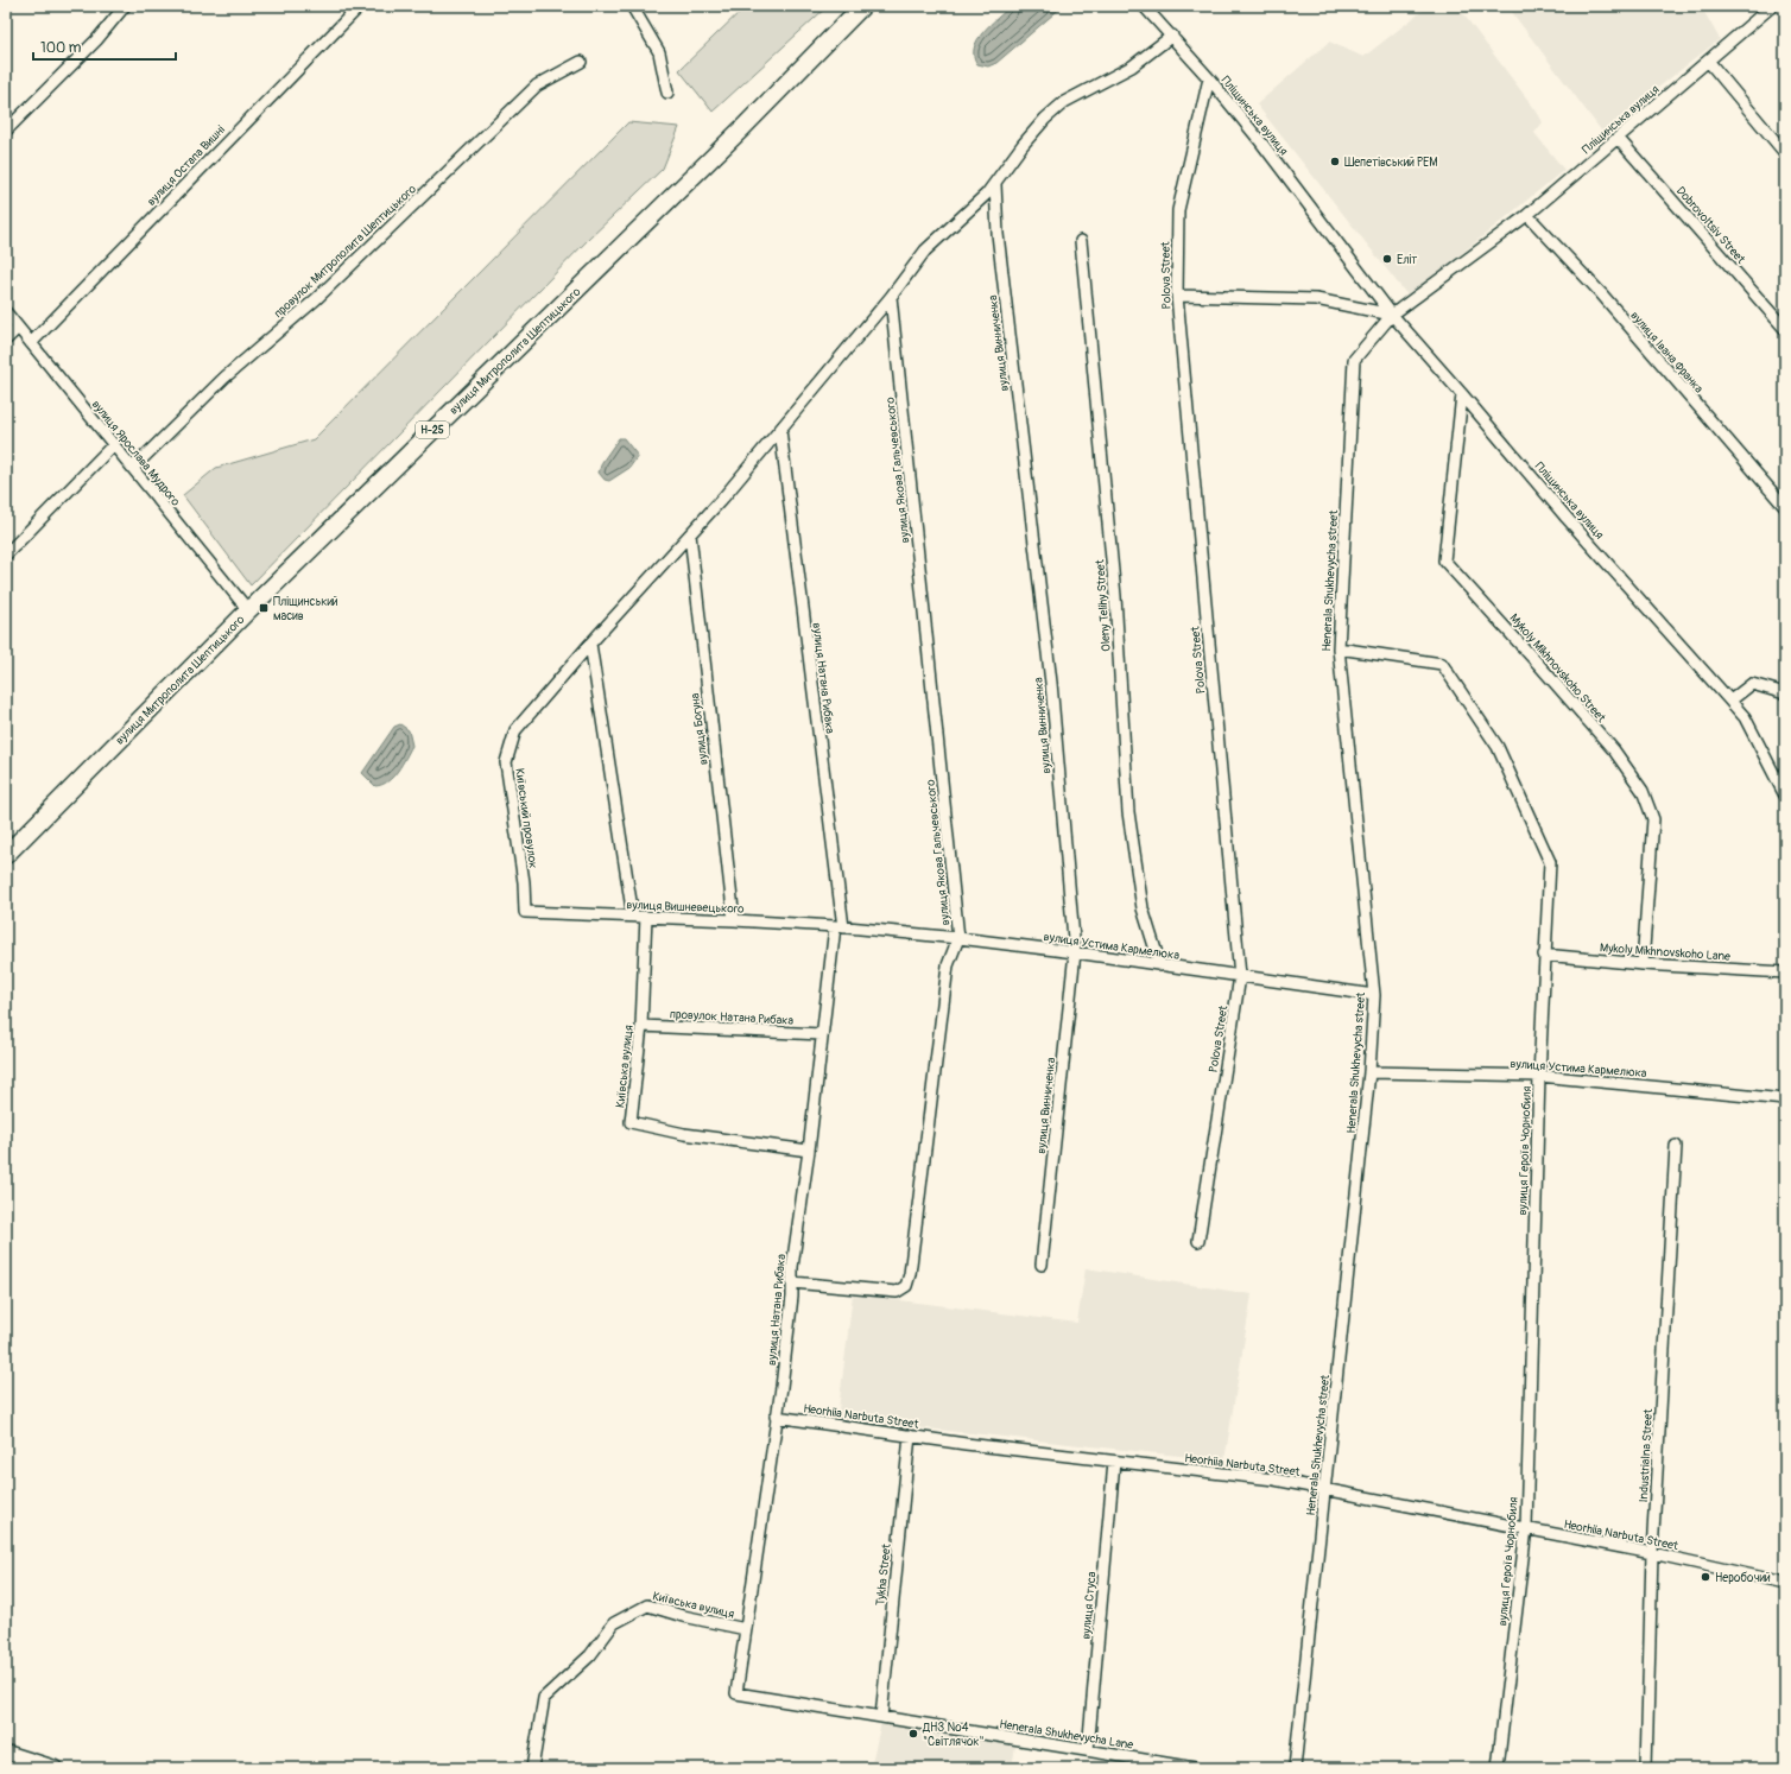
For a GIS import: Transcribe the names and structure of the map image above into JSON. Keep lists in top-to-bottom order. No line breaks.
{"streets":{"main road":["вулиця Митрополита Шептицького","Н-25"],"street":["Пліщинська вулиця","вулиця Остапа Вишні","Dobrovoltsiv Street","провулок Митрополита Шептицького","Polova Street","вулиця Винниченка","вулиця Івана Франка","вулиця Ярослава Мудрого","вулиця Якова Гальчевського","Henerala Shukhevycha street","Oleny Telihy Street","Mykoly Mikhnovskoho Street","вулиця Натана Рибака","вулиця Богуна","Київський провулок","вулиця Вишневецького","вулиця Устима Кармелюка","Mykoly Mikhnovskoho Lane","провулок Натана Рибака","Київська вулиця","вулиця Героїв Чорнобиля","Heorhiia Narbuta Street","Industrialna Street","Tykha Street","вулиця Стуса","Henerala Shukhevycha Lane"]},"crossings":[["Пліщинська вулиця","Dobrovoltsiv Street"],["Пліщинська вулиця","Polova Street"],["Пліщинська вулиця","вулиця Івана Франка"],["Пліщинська вулиця","Henerala Shukhevycha street"],["Пліщинська вулиця","Mykoly Mikhnovskoho Street"],["Пліщинська вулиця","Київський провулок"],["вулиця Остапа Вишні","вулиця Ярослава Мудрого"],["провулок Митрополита Шептицького","вулиця Ярослава Мудрого"],["Polova Street","вулиця Устима Кармелюка"],["вулиця Винниченка","Київський провулок"],["вулиця Винниченка","вулиця Устима Кармелюка"],["вулиця Митрополита Шептицького","вулиця Ярослава Мудрого"],["вулиця Якова Гальчевського","вулиця Натана Рибака"],["вулиця Якова Гальчевського","Київський провулок"],["вулиця Якова Гальчевського","вулиця Устима Кармелюка"],["Henerala Shukhevycha street","вулиця Устима Кармелюка"],["Henerala Shukhevycha street","вулиця Героїв Чорнобиля"],["Henerala Shukhevycha street","Heorhiia Narbuta Street"],["Oleny Telihy Street","вулиця Устима Кармелюка"],["Mykoly Mikhnovskoho Street","Mykoly Mikhnovskoho Lane"],["вулиця Натана Рибака","Київський провулок"],["вулиця Натана Рибака","вулиця Вишневецького"],["вулиця Натана Рибака","вулиця Устима Кармелюка"],["вулиця Натана Рибака","провулок Натана Рибака"],["вулиця Натана Рибака","Київська вулиця"],["вулиця Натана Рибака","Heorhiia Narbuta Street"],["вулиця Натана Рибака","Henerala Shukhevycha Lane"],["вулиця Богуна","Київський провулок"],["вулиця Богуна","вулиця Вишневецького"],["Київський провулок","вулиця Вишневецького"],["вулиця Вишневецького","вулиця Устима Кармелюка"],["вулиця Вишневецького","Київська вулиця"],["вулиця Устима Кармелюка","вулиця Героїв Чорнобиля"],["Mykoly Mikhnovskoho Lane","вулиця Героїв Чорнобиля"],["провулок Натана Рибака","Київська вулиця"],["вулиця Героїв Чорнобиля","Heorhiia Narbuta Street"],["Heorhiia Narbuta Street","Industrialna Street"],["Heorhiia Narbuta Street","Tykha Street"],["Heorhiia Narbuta Street","вулиця Стуса"],["Tykha Street","Henerala Shukhevycha Lane"],["вулиця Стуса","Henerala Shukhevycha Lane"]],"places":{"other":["Шепетівський РЕМ","Еліт","Неробочий","ДНЗ №4 \"Світлячок\""],"transit":["Пліщинський масив"]},"scale_bar":"100 m"}
